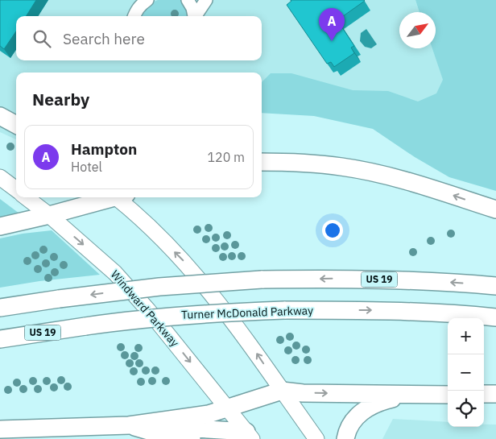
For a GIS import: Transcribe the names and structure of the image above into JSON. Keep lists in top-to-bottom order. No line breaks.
{"streets":{"highway":["US 19","Turner McDonald Parkway"],"main road":["Windward Parkway"]},"north":"top right","page":{"pins":"A","search":"Search here","heading":"Nearby","list":[{"mark":"A","name":"Hampton","note":"Hotel","value":"120 m"}],"map_buttons":["+","−"]}}
